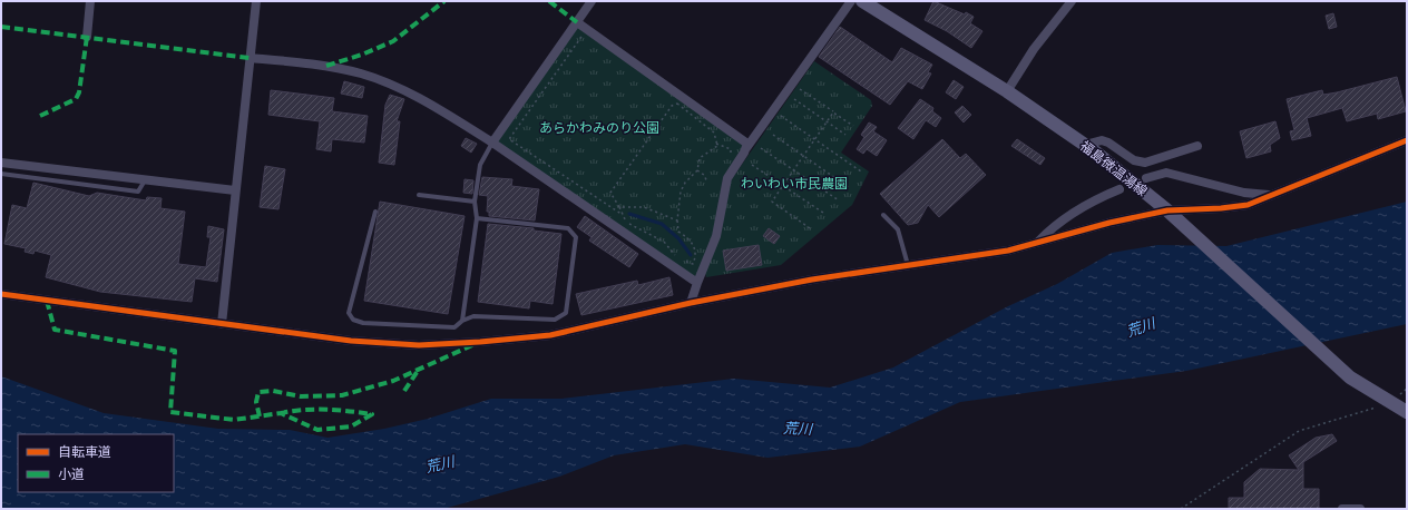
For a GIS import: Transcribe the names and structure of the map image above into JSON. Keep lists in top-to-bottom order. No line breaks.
{"streets":{"main road":["福島微温湯線"]},"water":["荒川"],"parks":["あらかわみのり公園","わいわい市民農園"],"legend":["自転車道","小道"]}
